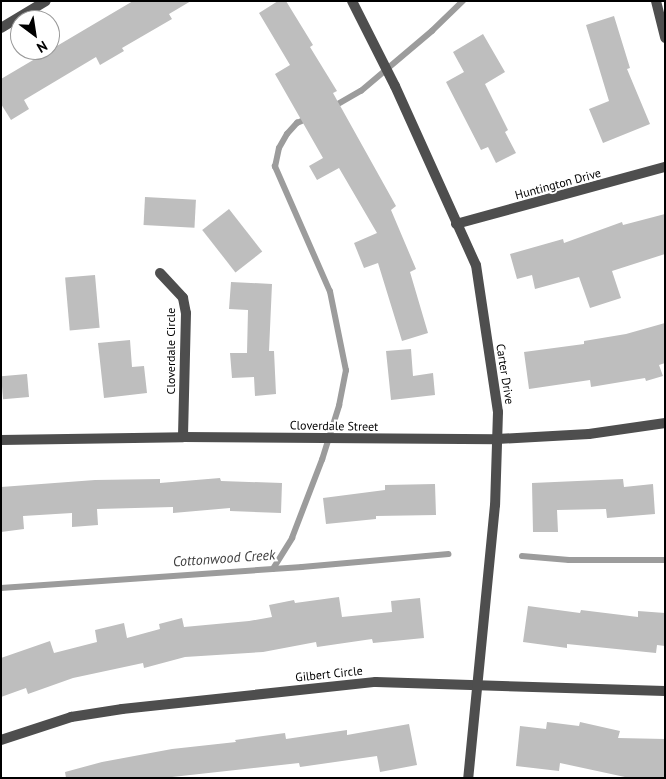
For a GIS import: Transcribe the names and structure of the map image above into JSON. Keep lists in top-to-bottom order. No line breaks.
{"streets":{"street":["Huntington Drive","Cloverdale Circle","Carter Drive","Cloverdale Street","Gilbert Circle"]},"crossings":[["Huntington Drive","Carter Drive"],["Cloverdale Circle","Cloverdale Street"],["Carter Drive","Cloverdale Street"],["Carter Drive","Gilbert Circle"]],"water":["Cottonwood Creek"],"north":"bottom right"}
